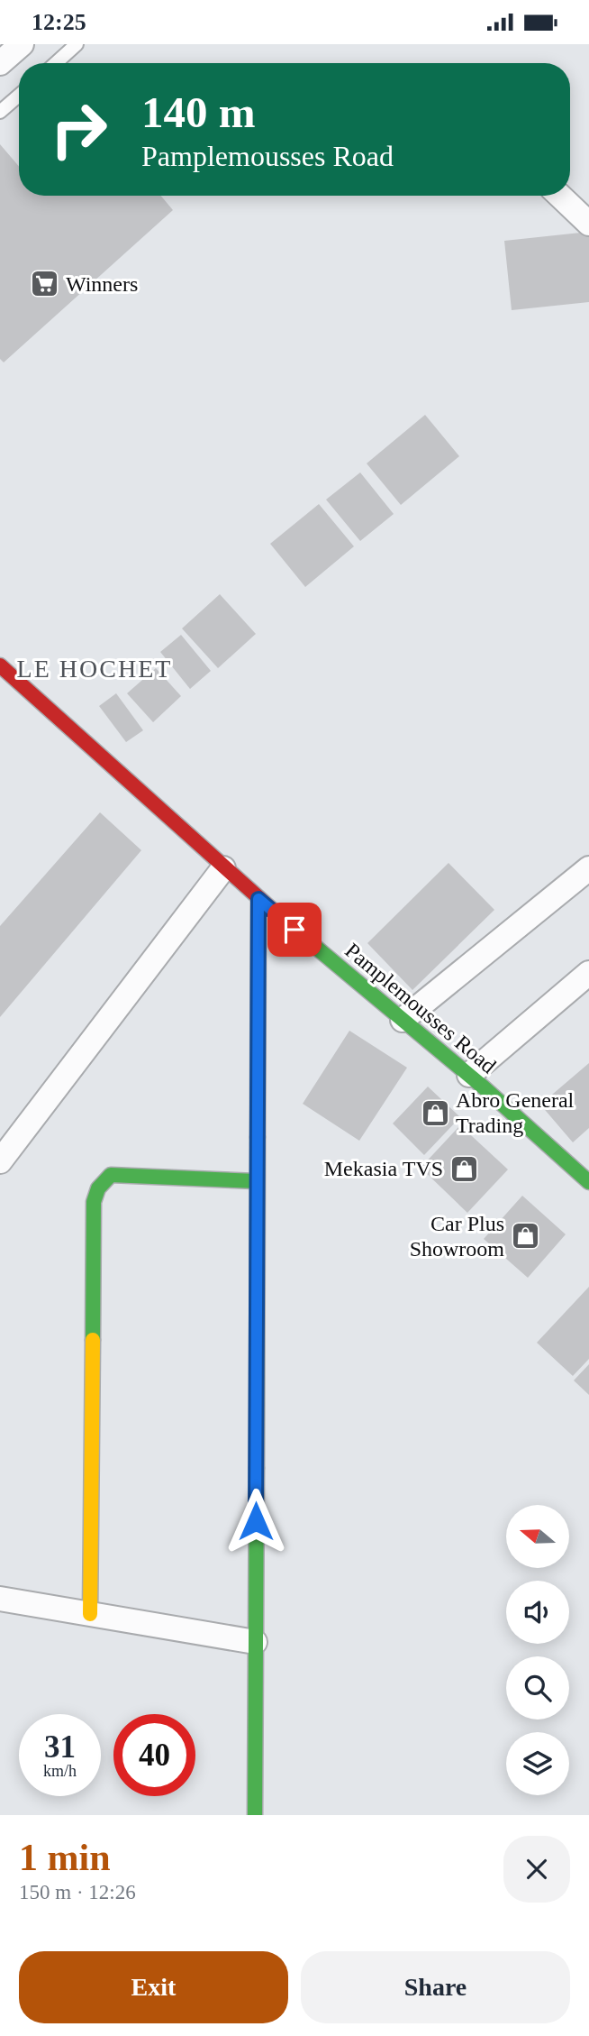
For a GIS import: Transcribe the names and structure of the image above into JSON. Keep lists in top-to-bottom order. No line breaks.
{"streets":{"street":["Pamplemousses Road"]},"districts":["LE HOCHET"],"places":{"supermarket":["Winners"],"shop":["Abro General Trading","Mekasia TVS","Car Plus Showroom"]},"north":"left","page":{"status":"12:25","turn":["140 m","Pamplemousses Road"],"speed":"31 km/h","limit":"40","heading":["1 min","150 m · 12:26"],"buttons":["Exit","Share"]}}
